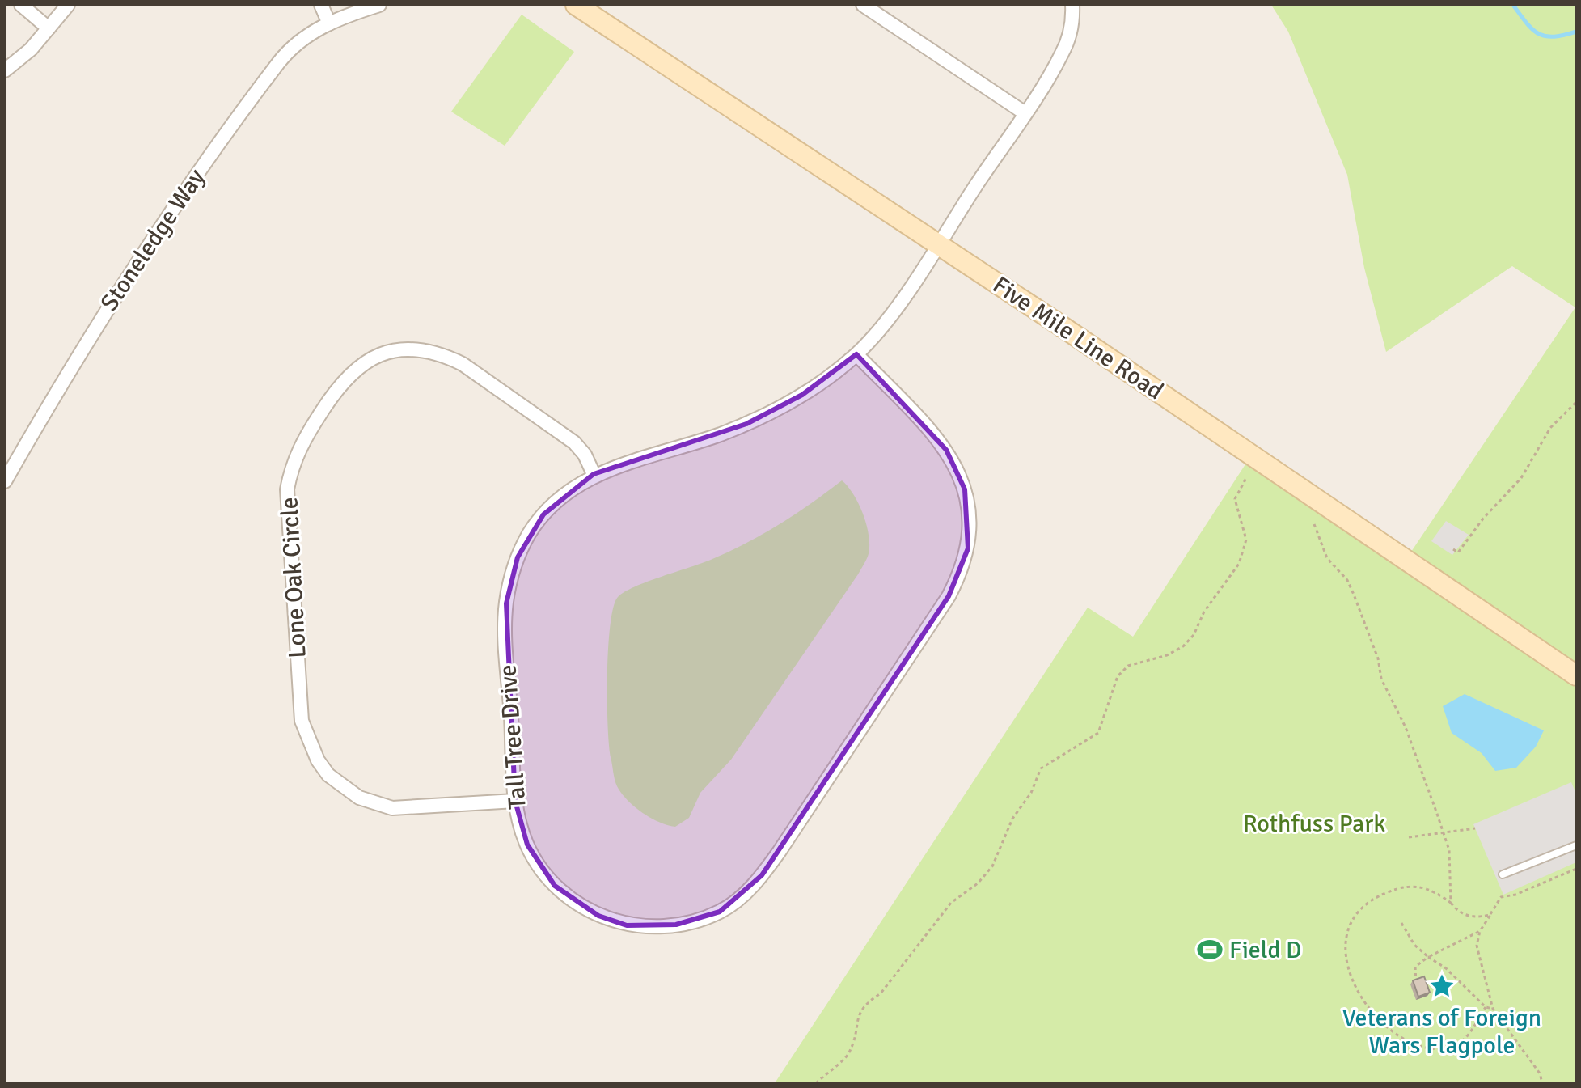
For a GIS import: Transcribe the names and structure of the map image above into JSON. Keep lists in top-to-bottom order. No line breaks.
{"streets":{"main road":["Five Mile Line Road"],"street":["Stoneledge Way","Lone Oak Circle","Tall Tree Drive"]},"crossings":[["Five Mile Line Road","Tall Tree Drive"],["Lone Oak Circle","Tall Tree Drive"]],"parks":["Rothfuss Park"],"places":{"sports":["Field D"],"place":["Veterans of Foreign Wars Flagpole"]}}
